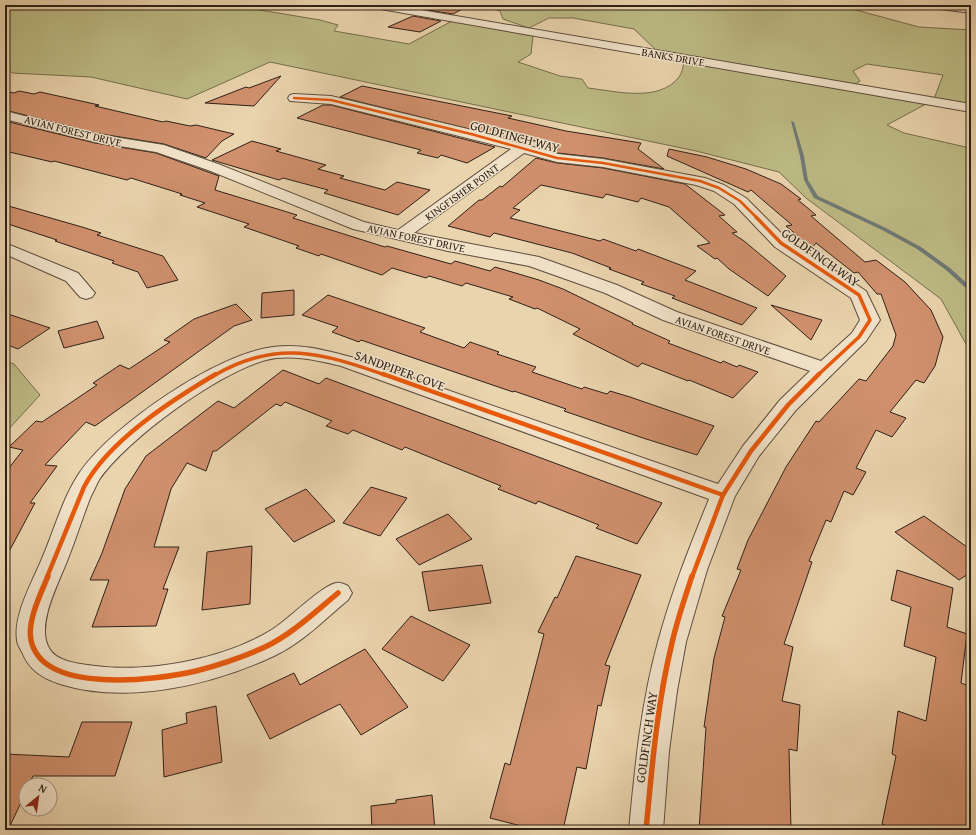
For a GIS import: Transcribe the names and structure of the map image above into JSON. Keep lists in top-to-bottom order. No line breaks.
{"streets":{"street":["BANKS DRIVE","AVIAN FOREST DRIVE","GOLDFINCH WAY","KINGFISHER POINT","SANDPIPER COVE"]},"crossings":[["AVIAN FOREST DRIVE","GOLDFINCH WAY"],["AVIAN FOREST DRIVE","KINGFISHER POINT"],["GOLDFINCH WAY","KINGFISHER POINT"],["GOLDFINCH WAY","SANDPIPER COVE"]],"north":"top right"}
